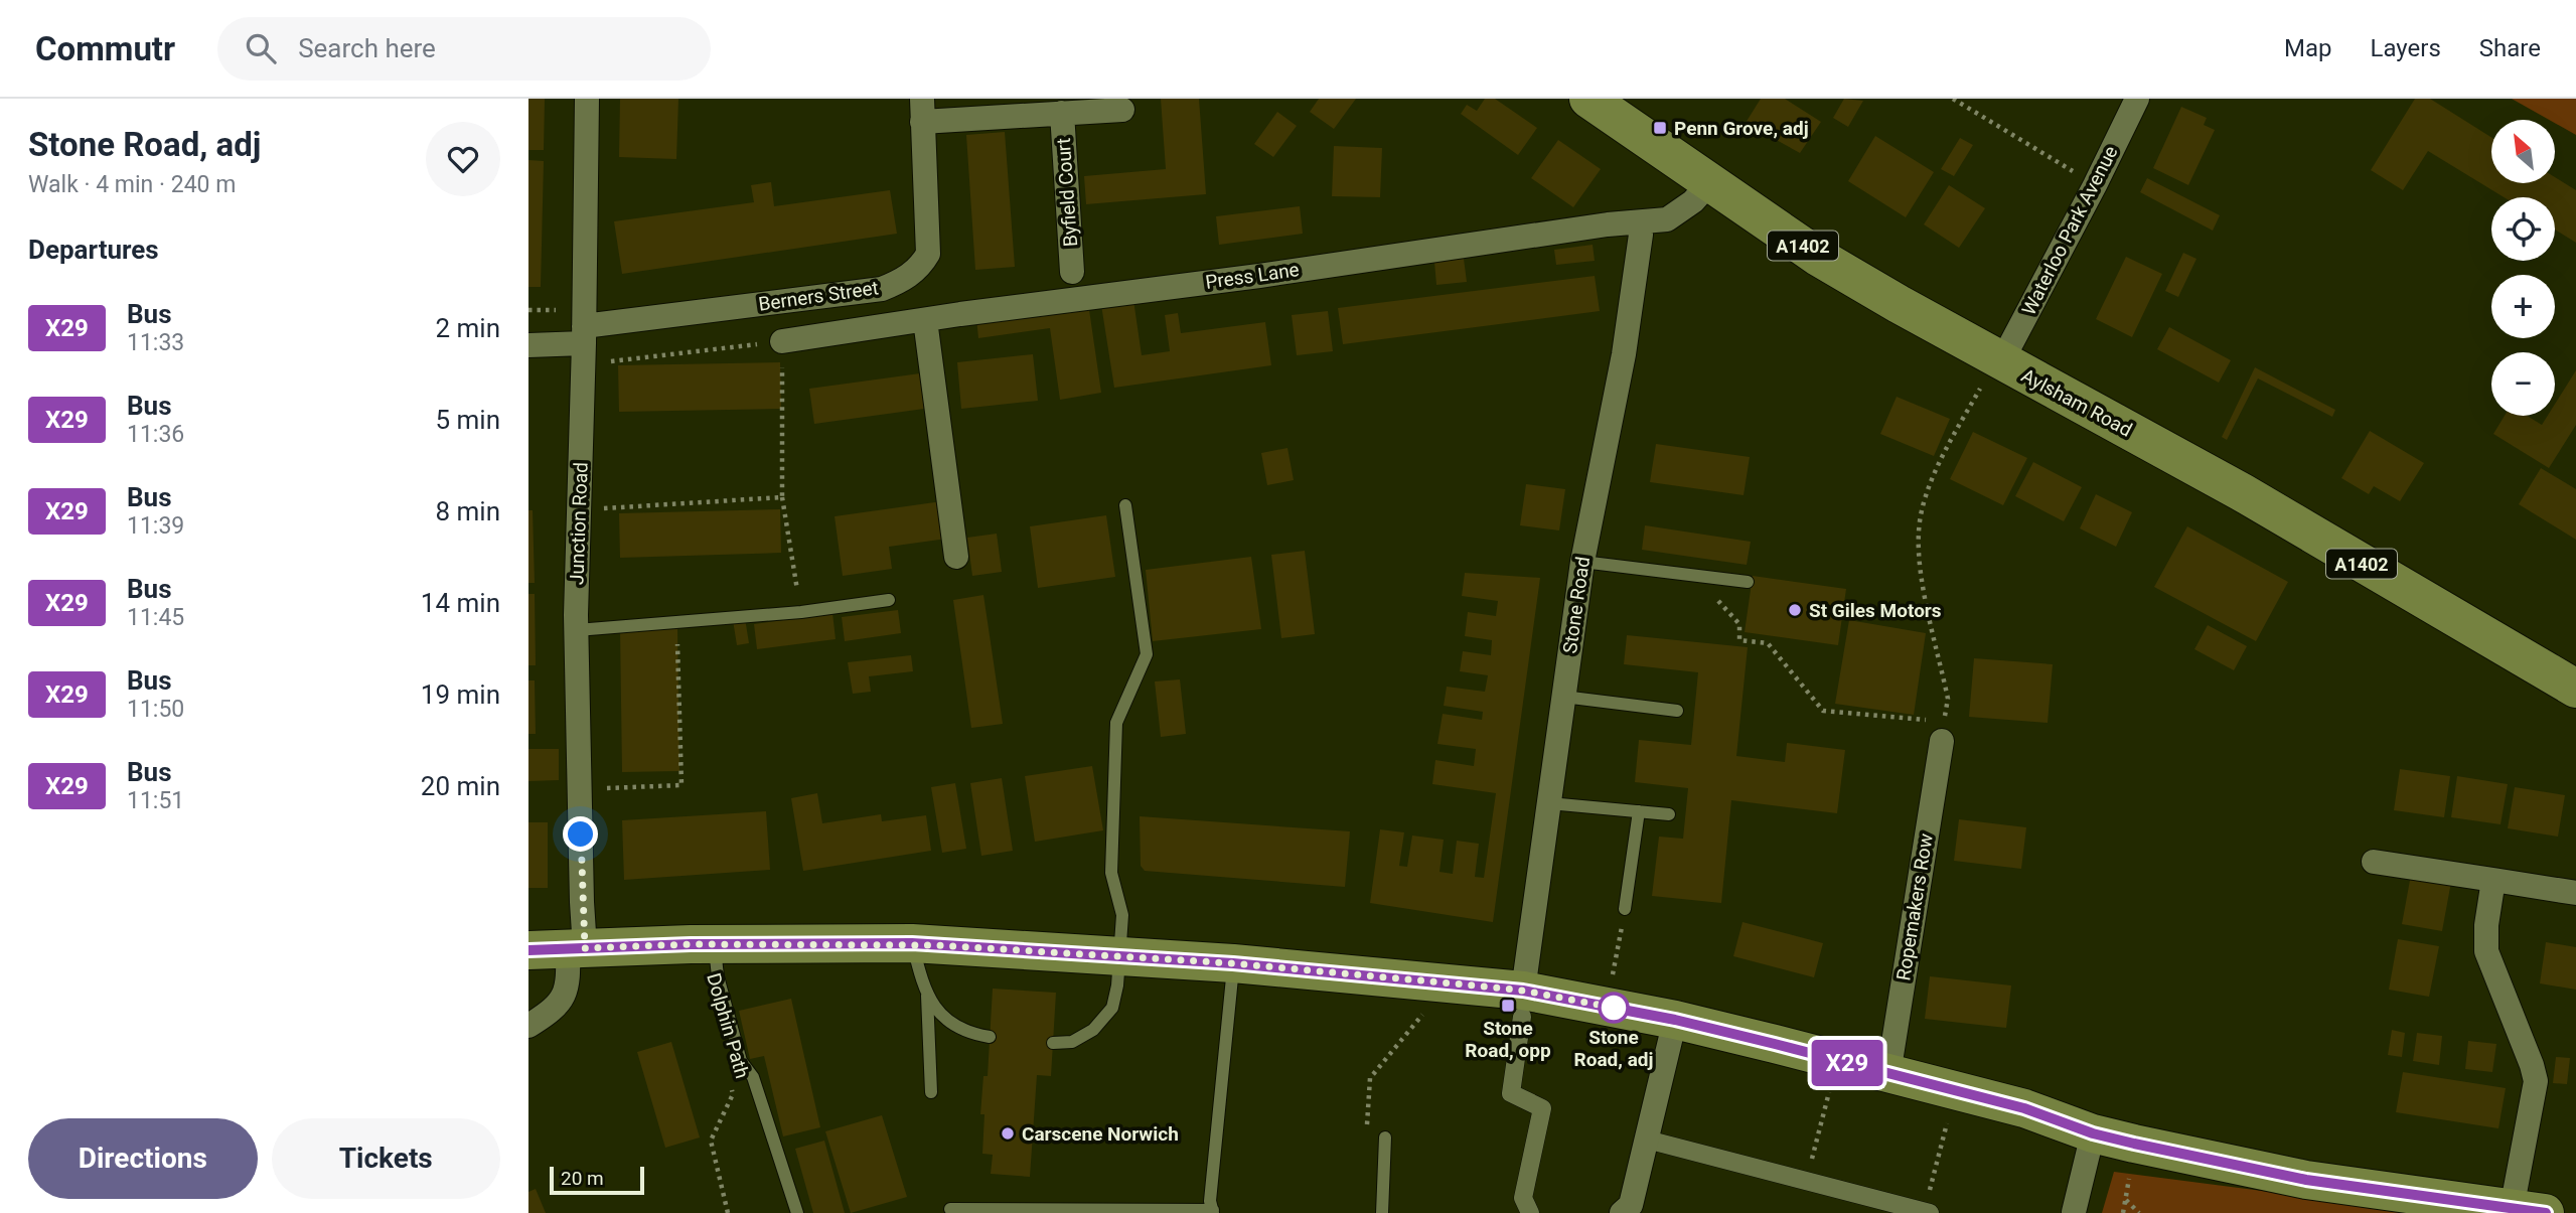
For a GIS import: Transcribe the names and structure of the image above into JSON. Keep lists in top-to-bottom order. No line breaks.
{"streets":{"main road":["A1402","Aylsham Road"],"street":["Byfield Court","Waterloo Park Avenue","Press Lane","Berners Street","Junction Road","Stone Road","Ropemakers Row"],"path":["Dolphin Path"]},"crossings":[["Byfield Court","Berners Street"],["Waterloo Park Avenue","Aylsham Road"],["Press Lane","Aylsham Road"],["Press Lane","Stone Road"],["Berners Street","Junction Road"]],"places":{"transit":["Penn Grove, adj","Stone Road, opp"],"other":["St Giles Motors","Stone Road, adj","Carscene Norwich"]},"lines":["bus line X29"],"scale_bar":"20 m","north":"top left","page":{"header":"Commutr","search":"Search here","nav":["Map","Layers","Share"],"heading":[["Stone Road, adj","Walk · 4 min · 240 m"],"Departures"],"on_map":"X29","map_buttons":["+","−"],"list":[{"mark":"X29","name":"Bus","note":"11:33","value":"2 min"},{"mark":"X29","name":"Bus","note":"11:36","value":"5 min"},{"mark":"X29","name":"Bus","note":"11:39","value":"8 min"},{"mark":"X29","name":"Bus","note":"11:45","value":"14 min"},{"mark":"X29","name":"Bus","note":"11:50","value":"19 min"},{"mark":"X29","name":"Bus","note":"11:51","value":"20 min"}],"buttons":["Directions","Tickets"],"scale":"20 m"}}
